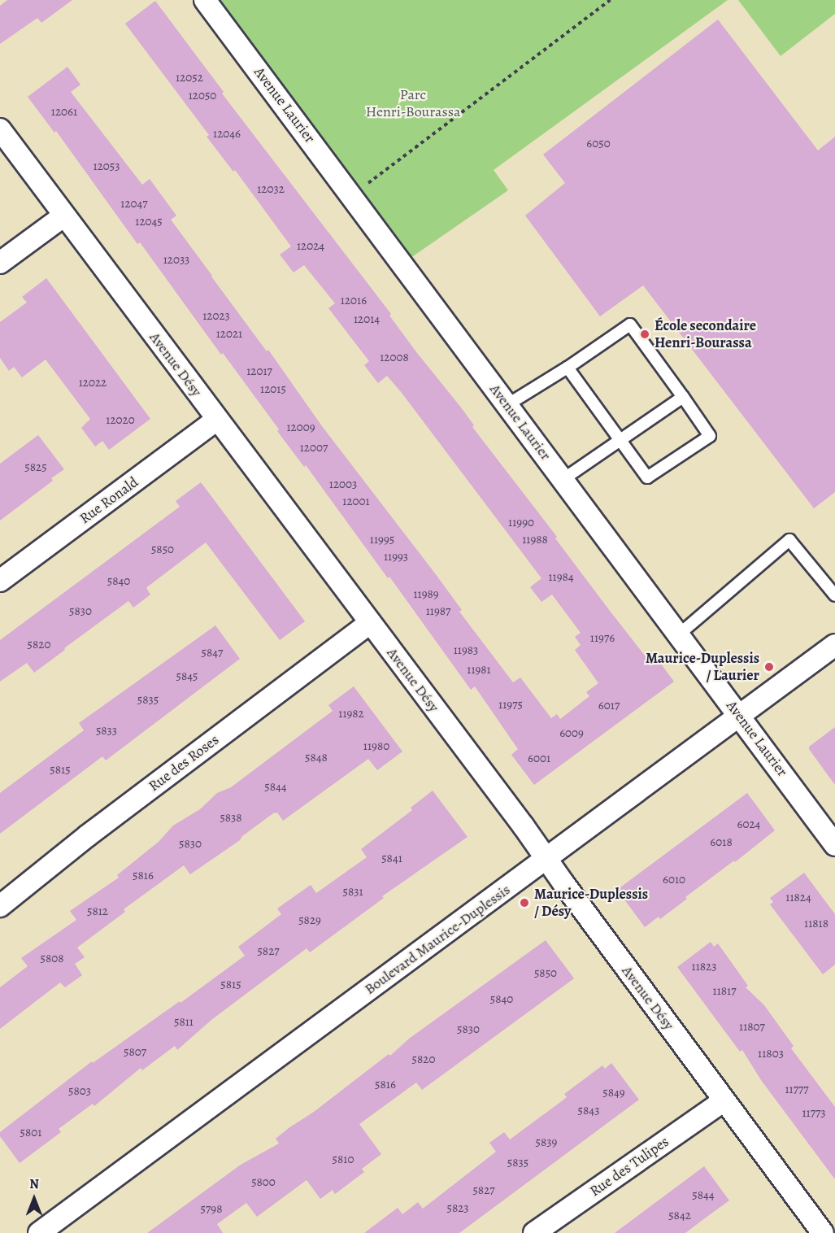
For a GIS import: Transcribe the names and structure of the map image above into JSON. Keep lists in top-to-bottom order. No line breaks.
{"streets":{"street":["Avenue Laurier","Avenue Désy","Rue Ronald","Rue des Roses","Boulevard Maurice-Duplessis","Rue des Tulipes"]},"crossings":[["Avenue Laurier","Boulevard Maurice-Duplessis"],["Avenue Désy","Rue Ronald"],["Avenue Désy","Rue des Roses"],["Avenue Désy","Boulevard Maurice-Duplessis"],["Avenue Désy","Rue des Tulipes"]],"parks":["Parc Henri-Bourassa"],"places":["École secondaire Henri-Bourassa","Maurice-Duplessis / Laurier","Maurice-Duplessis / Désy"],"house_numbers":["12052","12050","12061","12046","6050","12053","12032","12047","12045","12024","12033","12016","12023","12014","12021","12008","12017","12022","12015","12020","12009","12007","5825","12003","12001","11990","11995","11988","5850","11993","11984","5840","11989","5830","11987","11976","5820","11983","5847","11981","5845","5835","11975","6017","11982","5833","6009","11980","5848","6001","5815","5844","5838","6024","6018","5830","5841","5816","6010","5831","11824","5812","5829","11818","5827","5808","11823","5850","5815","11817","5840","5811","11807","5830","5807","11803","5820","5816","11777","5803","5849","5843","11773","5801","5839","5810","5835","5800","5827","5844","5823","5798","5842"],"north":"top"}
